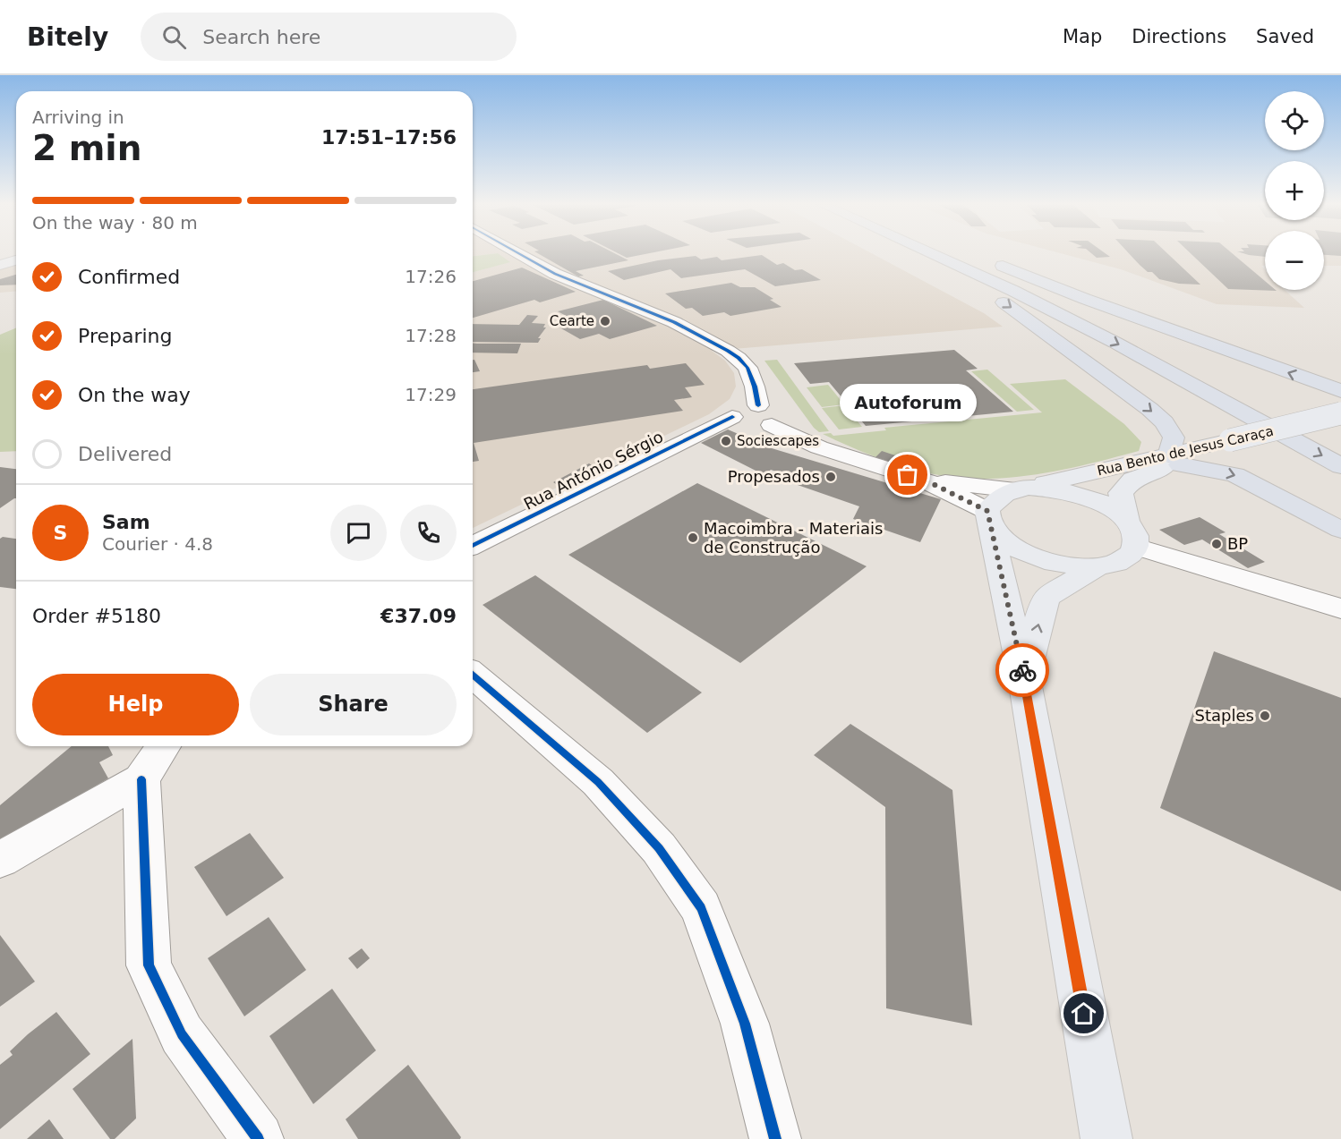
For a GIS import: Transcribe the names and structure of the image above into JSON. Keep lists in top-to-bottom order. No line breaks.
{"streets":{"main road":["Rua Bento de Jesus Caraça"],"street":["Rua António Sérgio"]},"places":["Cearte","Sociescapes","Autoforum","Propesados","Macoimbra - Materiais de Construção","BP","Staples"],"page":{"header":"Bitely","search":"Search here","nav":["Map","Directions","Saved"],"map_buttons":["+","−"],"heading":["2 min","Arriving in","17:51–17:56"],"panel":["Sam","Courier · 4.8","Order #5180","€37.09"],"bar":"On the way · 80 m","list":[["Confirmed","17:26"],["Preparing","17:28"],["On the way","17:29"],"Delivered"],"bubble":"Autoforum","round":"S","buttons":["Help","Share"]}}
